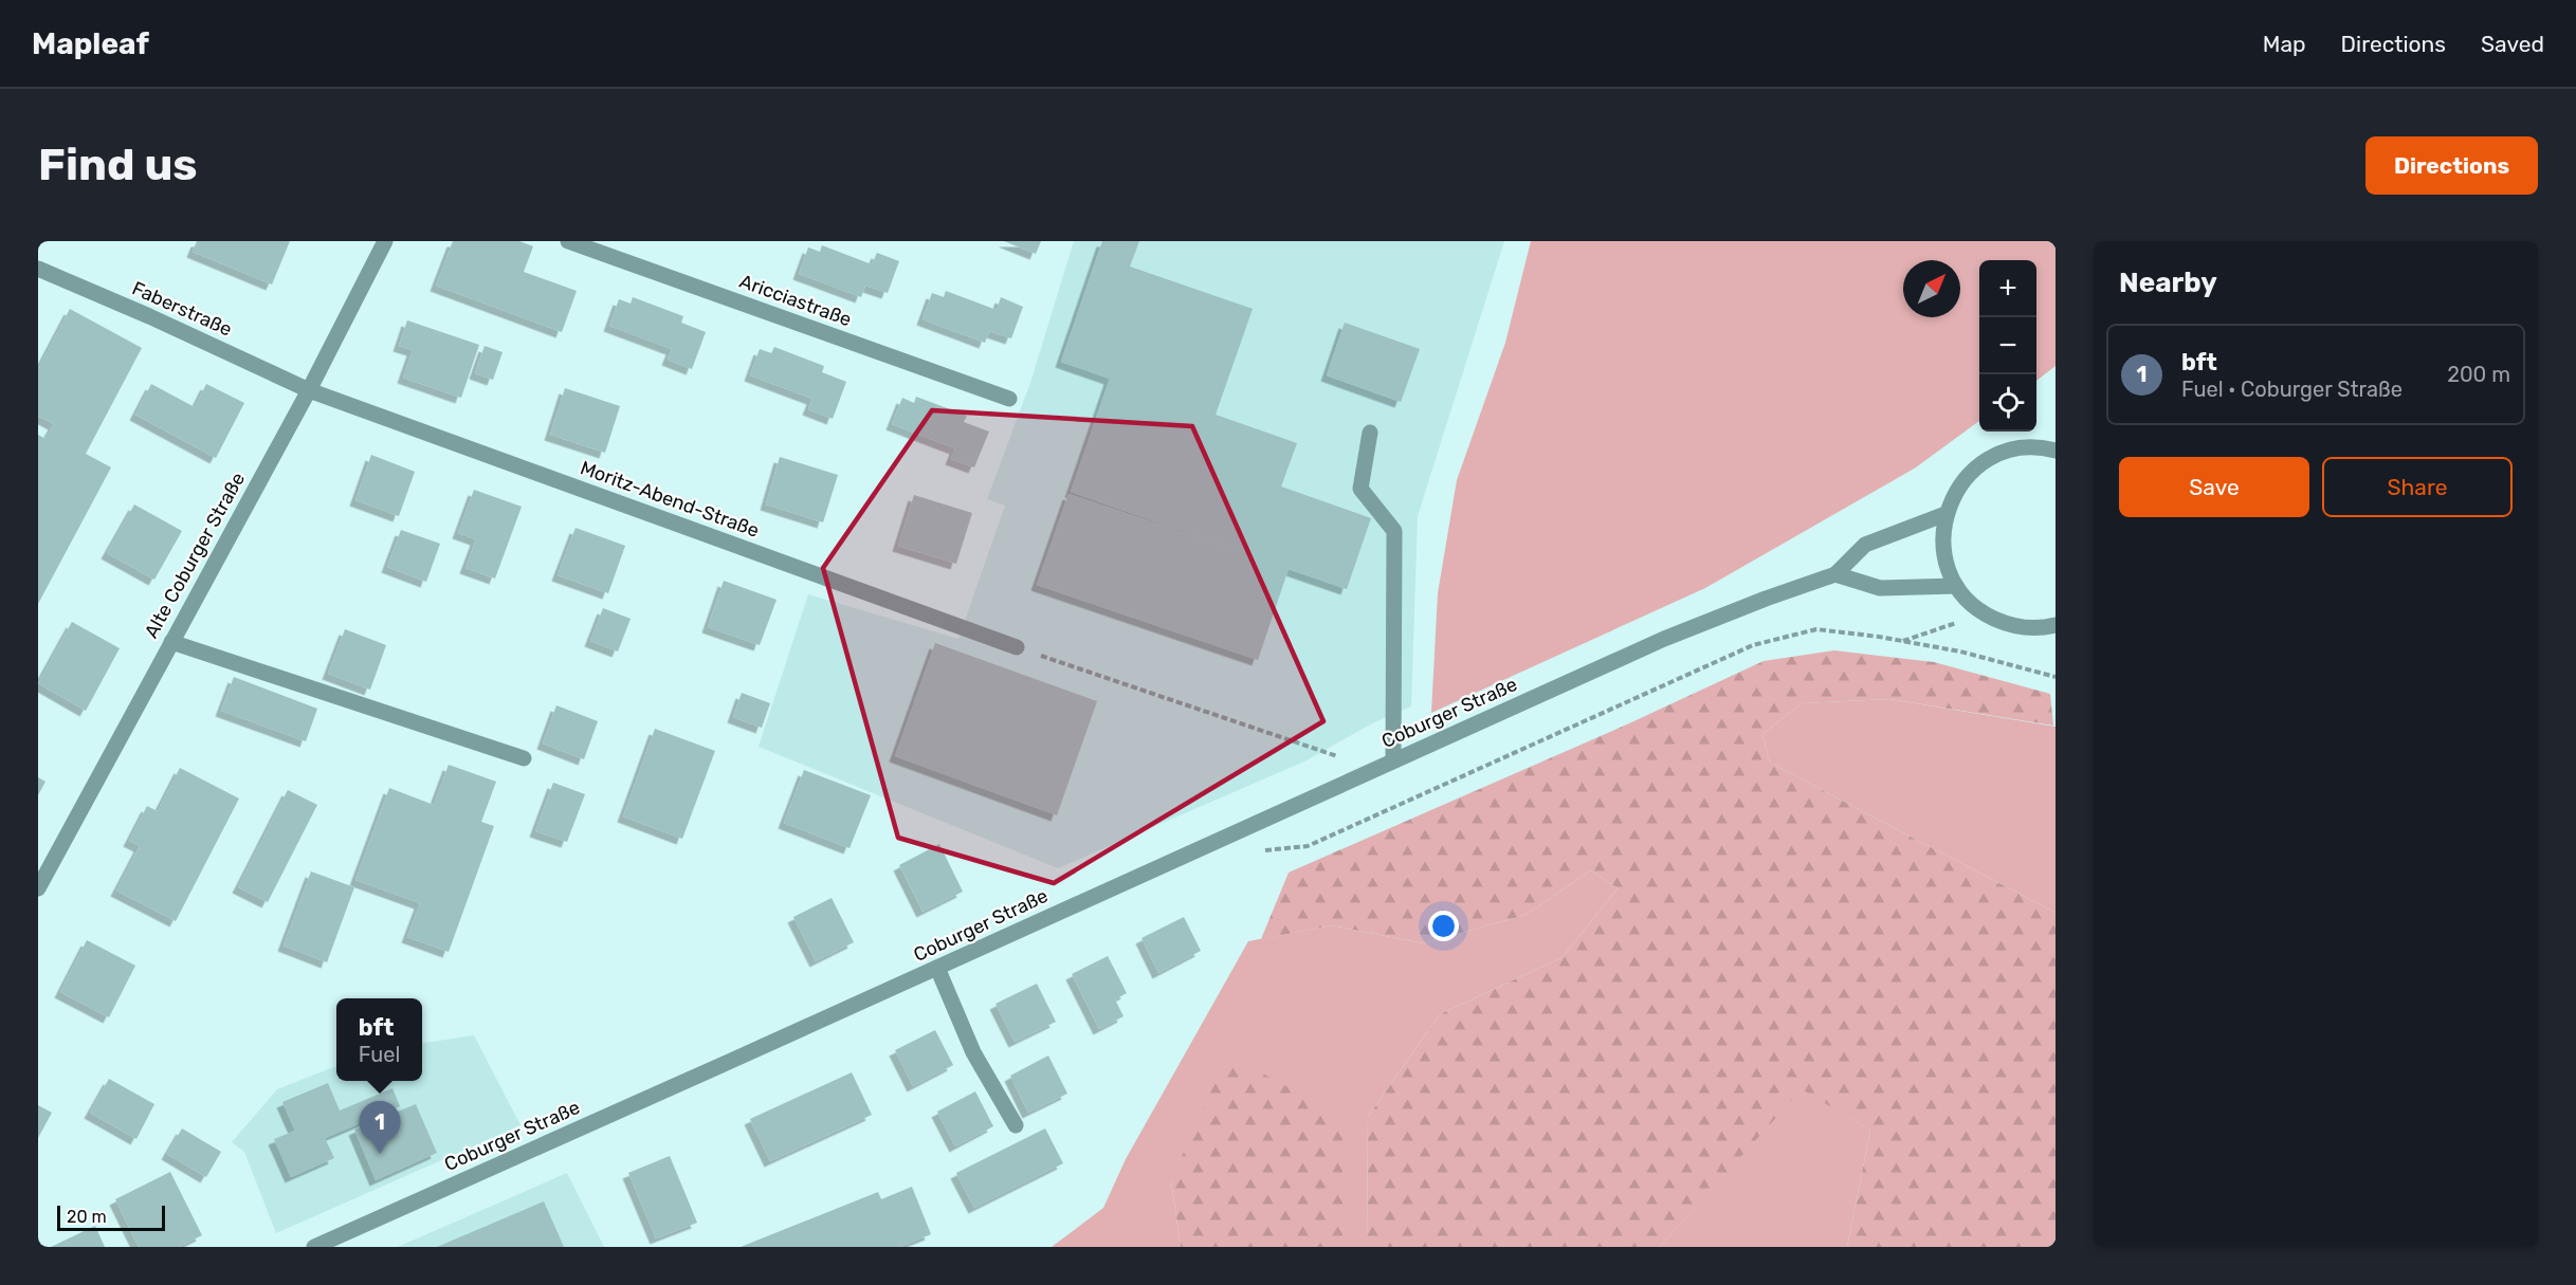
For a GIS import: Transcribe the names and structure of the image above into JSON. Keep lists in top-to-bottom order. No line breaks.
{"streets":{"street":["Aricciastraße","Faberstraße","Moritz-Abend-Straße","Alte Coburger Straße","Coburger Straße"]},"crossings":[["Faberstraße","Moritz-Abend-Straße"],["Faberstraße","Alte Coburger Straße"],["Moritz-Abend-Straße","Alte Coburger Straße"]],"scale_bar":"20 m","north":"top right","page":{"header":"Mapleaf","nav":["Map","Directions","Saved"],"buttons":["Directions",["Save","Share"]],"title":"Find us","heading":"Nearby","map_buttons":["+","−"],"list":[{"mark":"1","name":"bft","note":"Fuel · Coburger Straße","value":"200 m"}],"popup":["bft","Fuel"],"pins":"1","scale":"20 m"}}
